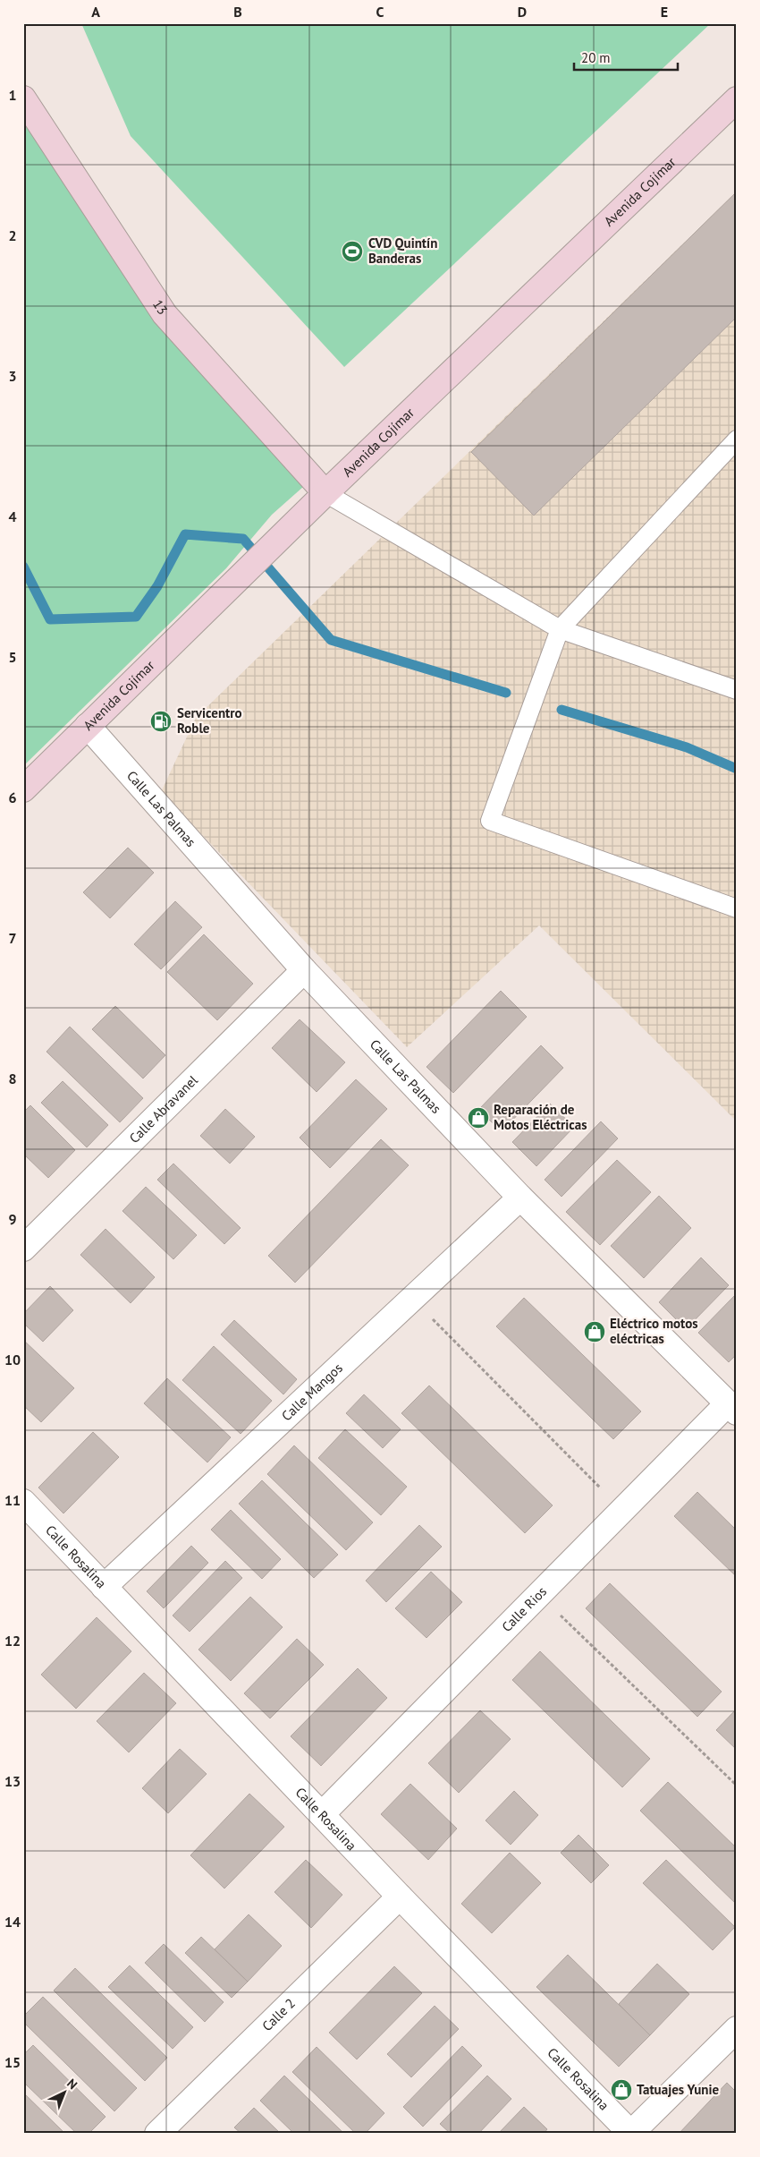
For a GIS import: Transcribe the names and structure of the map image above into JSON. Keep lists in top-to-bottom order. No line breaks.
{"streets":{"main road":["Avenida Cojímar","13"],"street":["Calle Las Palmas","Calle Abravanel","Calle Mangos","Calle Rosalina","Calle Rios","Calle 2"]},"crossings":[["Avenida Cojímar","13"],["Avenida Cojímar","Calle Las Palmas"],["Calle Las Palmas","Calle Abravanel"],["Calle Las Palmas","Calle Mangos"],["Calle Las Palmas","Calle Rios"],["Calle Mangos","Calle Rosalina"],["Calle Rosalina","Calle Rios"],["Calle Rosalina","Calle 2"]],"places":{"sports":["CVD Quintín Banderas"],"fuel station":["Servicentro Roble"],"shop":["Reparación de Motos Eléctricas","Eléctrico motos eléctricas","Tatuajes Yunie"]},"scale_bar":"20 m","north":"top right","grid":{"columns":["A","B","C","D","E"],"rows":["1","2","3","4","5","6","7","8","9","10","11","12","13","14","15"]}}
